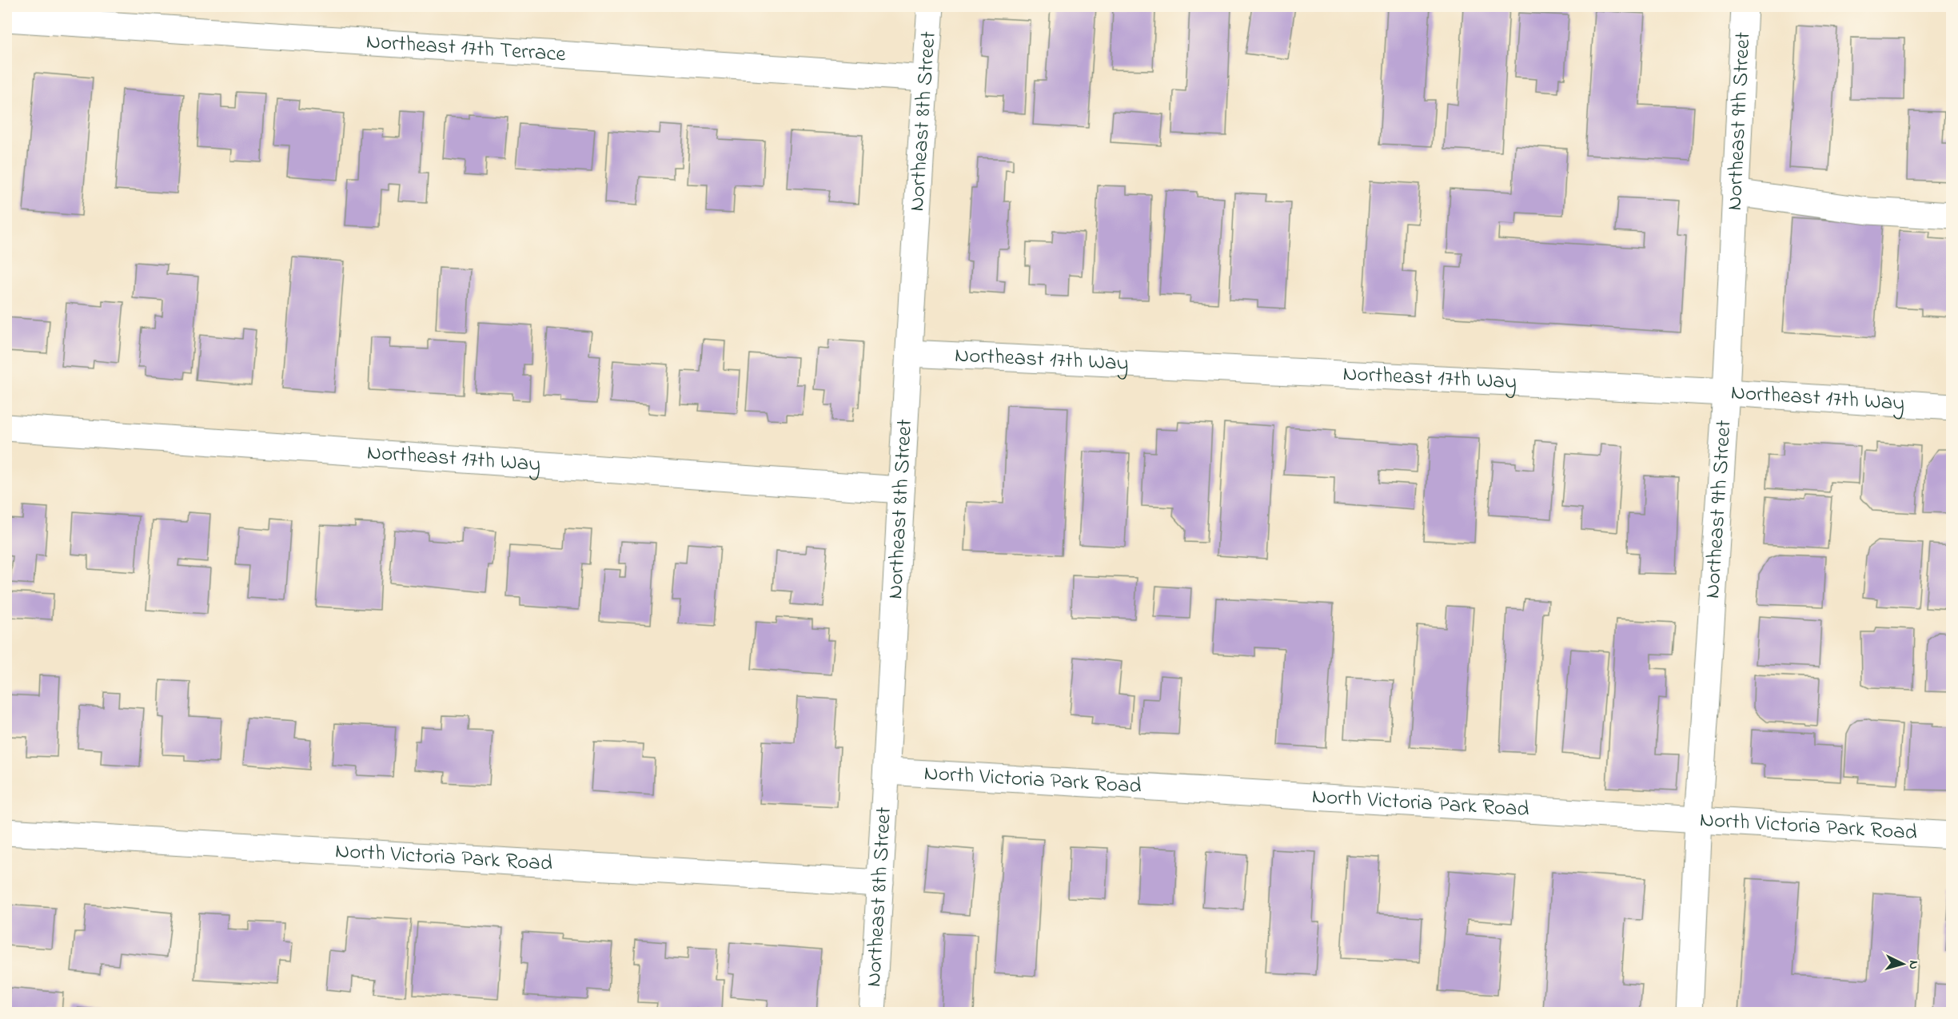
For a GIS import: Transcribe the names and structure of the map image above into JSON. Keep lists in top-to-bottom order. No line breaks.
{"streets":{"street":["Northeast 17th Terrace","Northeast 8th Street","Northeast 9th Street","Northeast 17th Way","North Victoria Park Road"]},"crossings":[["Northeast 17th Terrace","Northeast 8th Street"],["Northeast 8th Street","Northeast 17th Way"],["Northeast 8th Street","North Victoria Park Road"],["Northeast 9th Street","Northeast 17th Way"],["Northeast 9th Street","North Victoria Park Road"]],"north":"right"}
